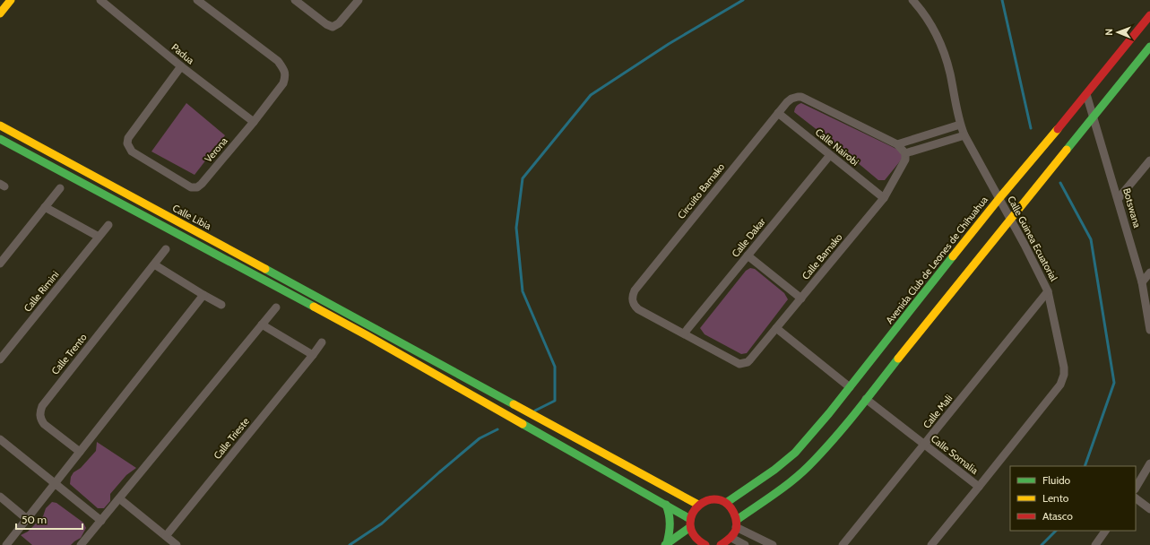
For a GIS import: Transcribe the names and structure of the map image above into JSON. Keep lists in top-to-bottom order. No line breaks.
{"streets":{"street":["Padua","Calle Nairobi","Verona","Circuito Bamako","Botswana","Calle Libia","Calle Dakar","Calle Guinea Ecuatorial","Calle Bamako","Avenida Club de Leones de Chihuahua","Calle Rimini","Calle Trento","Calle Mali","Calle Trieste","Calle Somalia"]},"crossings":[["Padua","Verona"],["Calle Nairobi","Circuito Bamako"],["Calle Nairobi","Calle Dakar"],["Calle Nairobi","Calle Bamako"],["Circuito Bamako","Calle Bamako"],["Botswana","Avenida Club de Leones de Chihuahua"],["Calle Dakar","Calle Bamako"],["Calle Guinea Ecuatorial","Avenida Club de Leones de Chihuahua"],["Calle Guinea Ecuatorial","Calle Mali"],["Calle Guinea Ecuatorial","Calle Somalia"],["Calle Mali","Calle Somalia"]],"legend":["Fluido","Lento","Atasco"],"scale_bar":"50 m","north":"left"}
